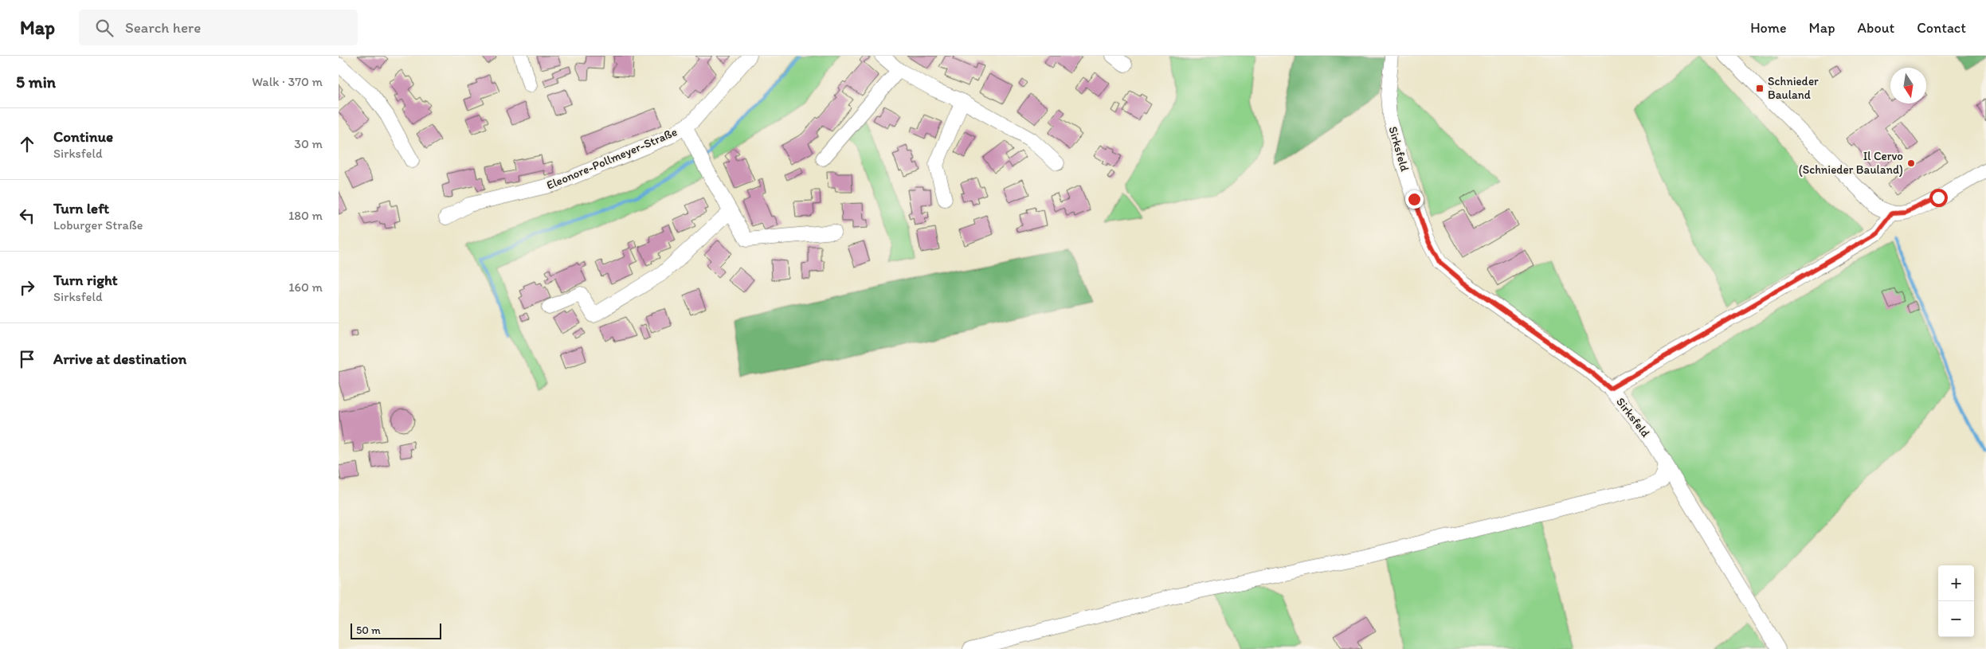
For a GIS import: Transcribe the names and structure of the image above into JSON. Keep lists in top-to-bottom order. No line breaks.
{"streets":{"street":["Sirksfeld","Eleonore-Pollmeyer-Straße"]},"places":{"transit":["Schnieder Bauland"],"other":["Il Cervo (Schnieder Bauland)"]},"scale_bar":"50 m","north":"bottom","page":{"header":"Map","search":"Search here","nav":["Home","Map","About","Contact"],"heading":["5 min","Walk · 370 m"],"list":[["Continue","Sirksfeld","30 m"],["Turn left","Loburger Straße","180 m"],["Turn right","Sirksfeld","160 m"],"Arrive at destination"],"map_buttons":["+","−"],"scale":"50 m"}}
